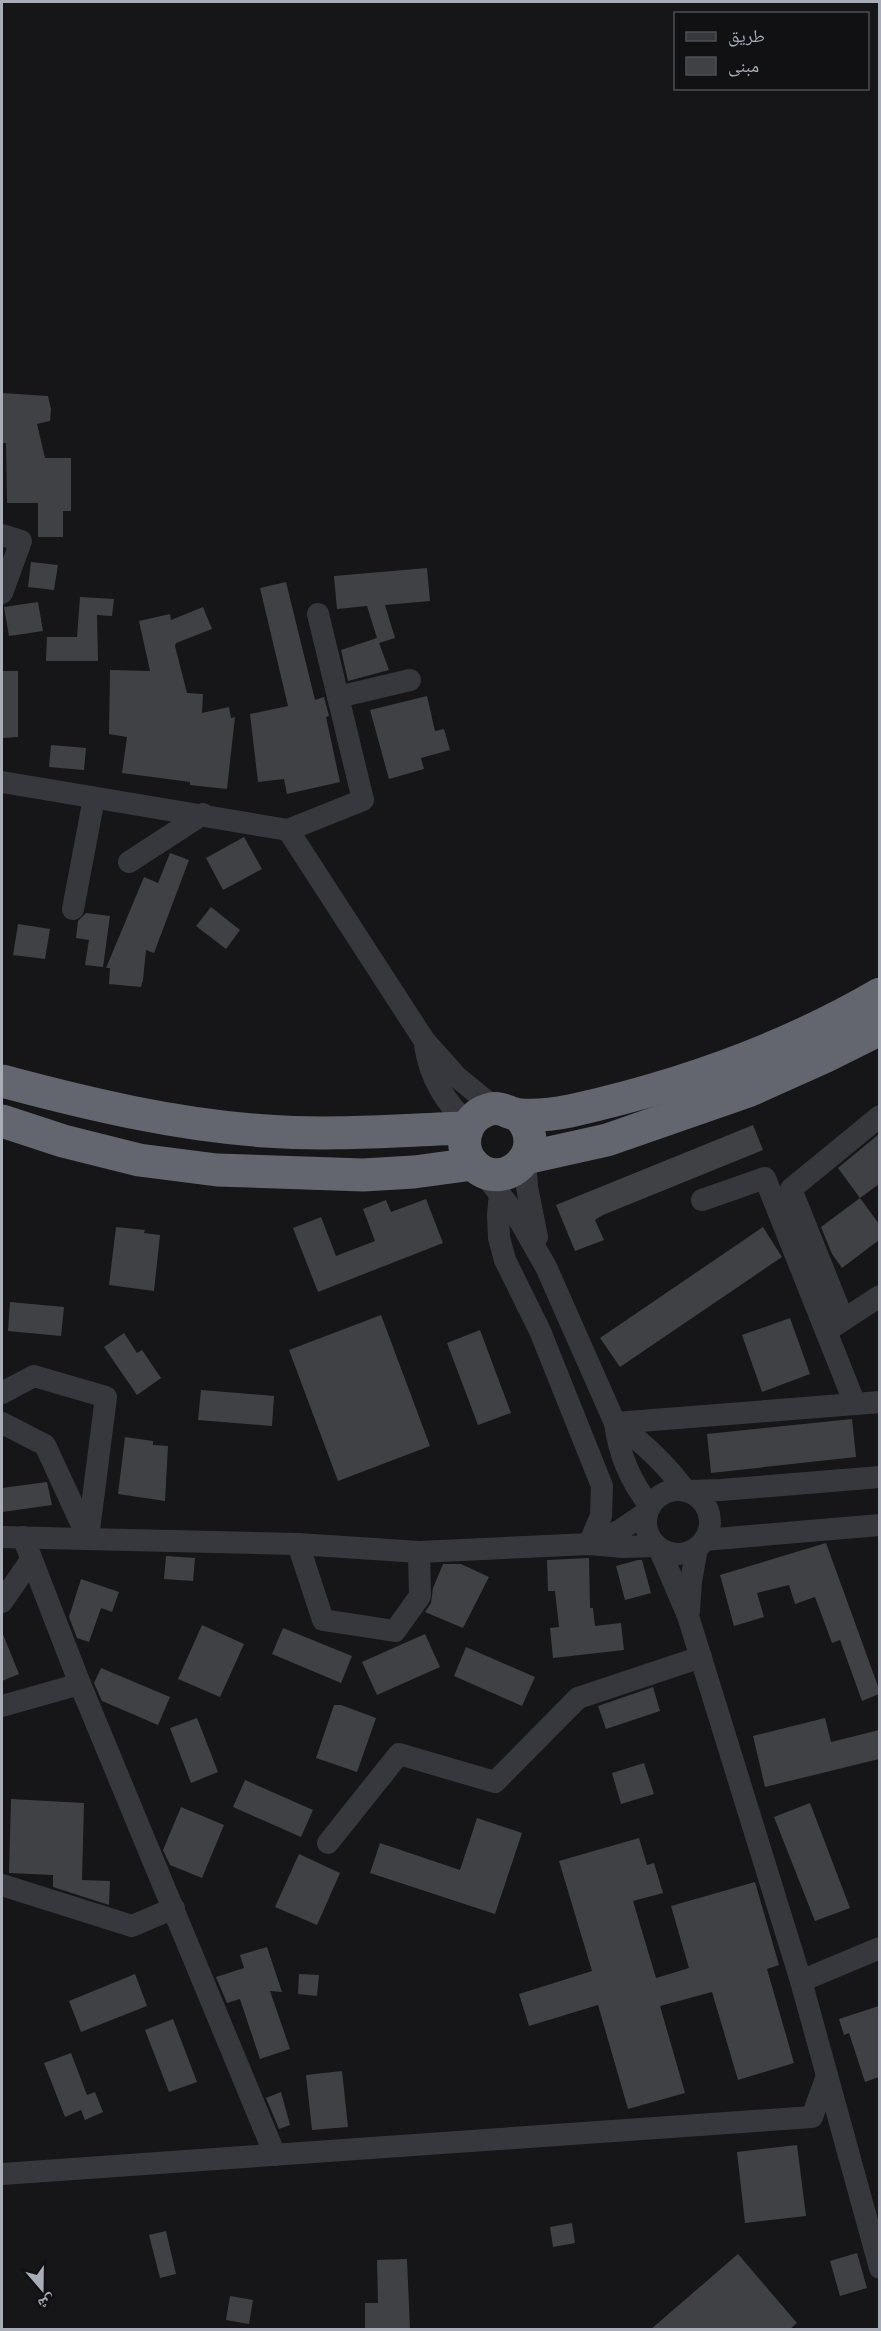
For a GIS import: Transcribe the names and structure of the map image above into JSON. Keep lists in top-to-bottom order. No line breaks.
{"legend":["طريق","مبنى"],"north":"bottom"}
